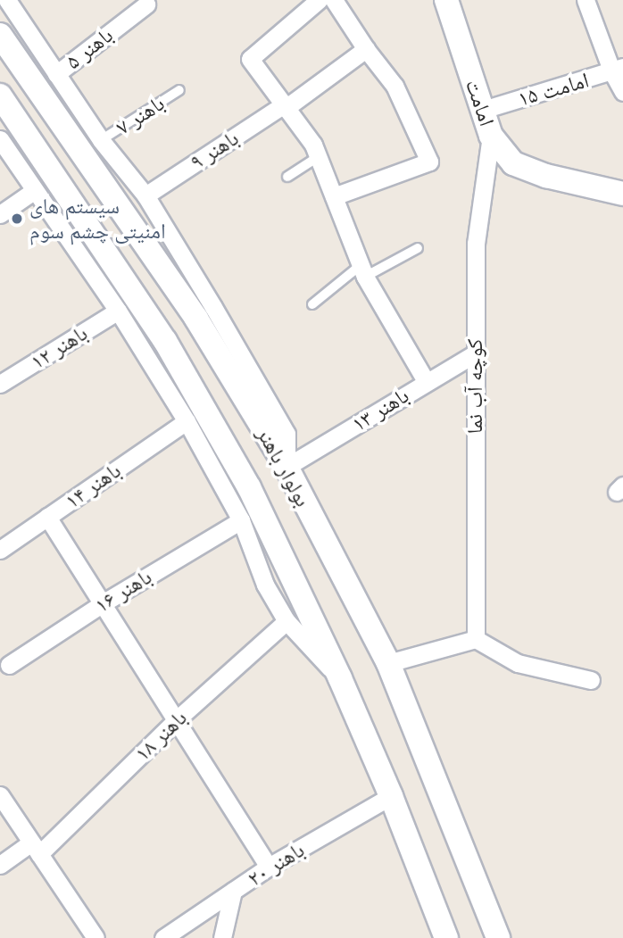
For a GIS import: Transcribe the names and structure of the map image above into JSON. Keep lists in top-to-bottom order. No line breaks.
{"streets":{"main road":["امامت","بولوار باهنر"],"street":["باهنر ۵","امامت ۱۵","باهنر ۹","باهنر ۱۲","کوچه آب نما","باهنر ۱۳","باهنر ۱۴","باهنر ۱۶","باهنر ۱۸","باهنر ۲۰"],"lane":["باهنر ۷"]},"crossings":[["امامت ۱۵","امامت"],["امامت","کوچه آب نما"],["کوچه آب نما","باهنر ۱۳"],["باهنر ۱۳","بولوار باهنر"],["بولوار باهنر","باهنر ۲۰"]],"places":["سیستم های امنیتی چشم سوم"]}
